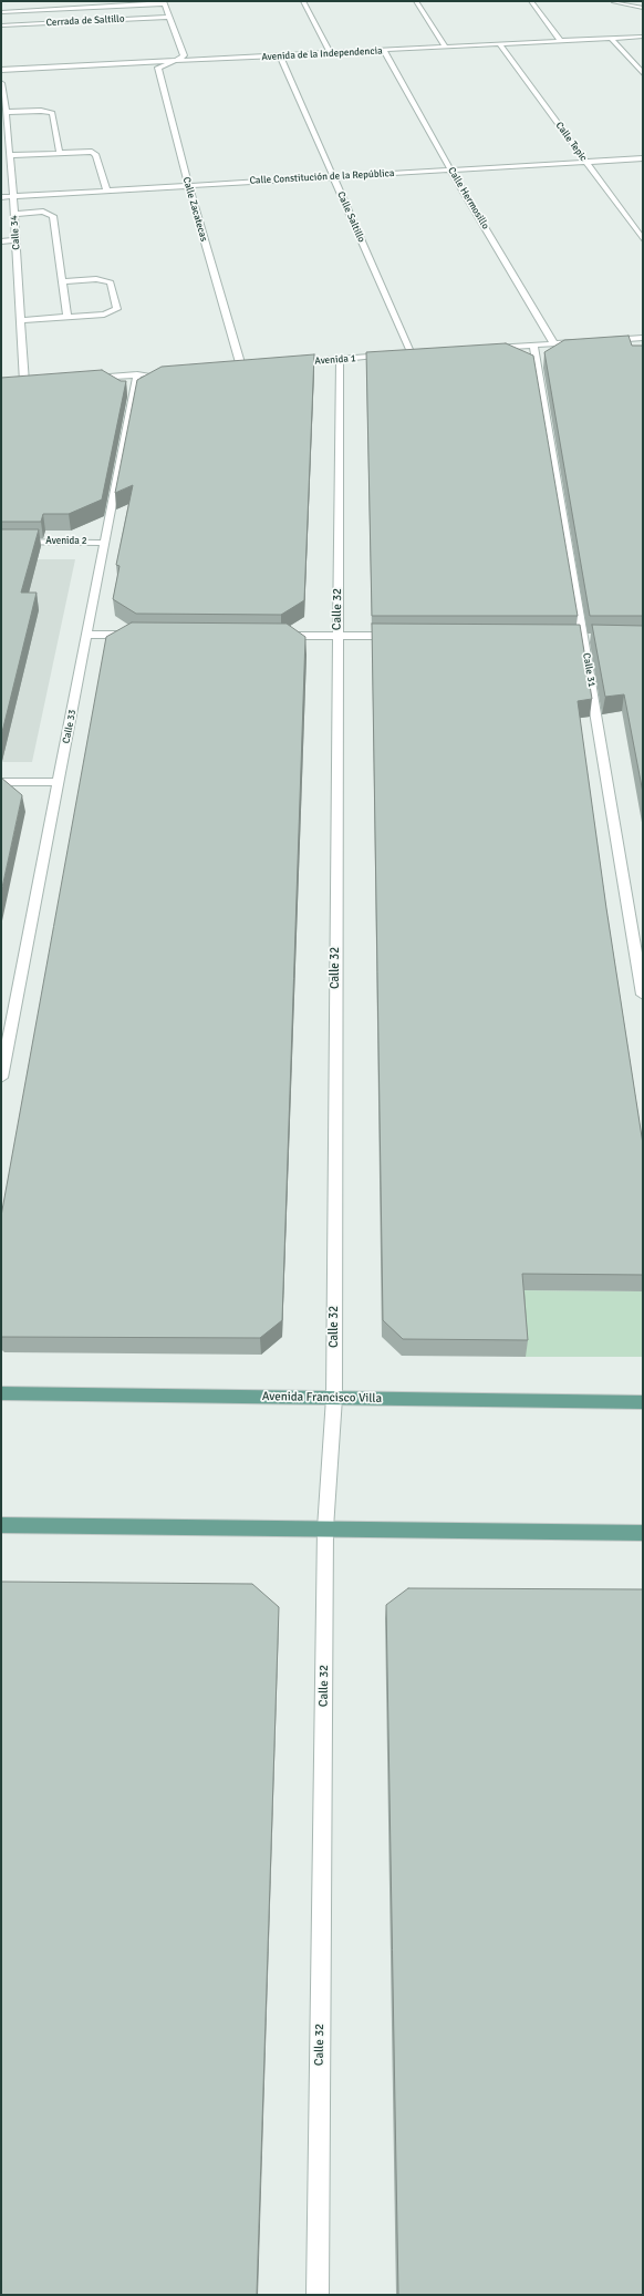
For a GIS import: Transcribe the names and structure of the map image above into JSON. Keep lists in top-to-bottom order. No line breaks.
{"streets":{"main road":["Avenida Francisco Villa"],"street":["Cerrada de Saltillo","Avenida de la Independencia","Calle Tepic","Calle Constitución de la República","Calle Hermosillo","Calle Zacatecas","Calle Saltillo","Calle 34","Avenida 1","Avenida 2","Calle 32","Calle 31","Calle 33"]},"crossings":[["Avenida de la Independencia","Calle Tepic"],["Avenida de la Independencia","Calle Hermosillo"],["Avenida de la Independencia","Calle Zacatecas"],["Avenida de la Independencia","Calle Saltillo"],["Calle Tepic","Calle Constitución de la República"],["Calle Constitución de la República","Calle Hermosillo"],["Calle Constitución de la República","Calle Zacatecas"],["Calle Constitución de la República","Calle Saltillo"],["Calle Constitución de la República","Calle 34"],["Calle Saltillo","Avenida 1"],["Avenida 1","Calle 32"],["Avenida 2","Calle 33"],["Calle 32","Avenida Francisco Villa"]]}
